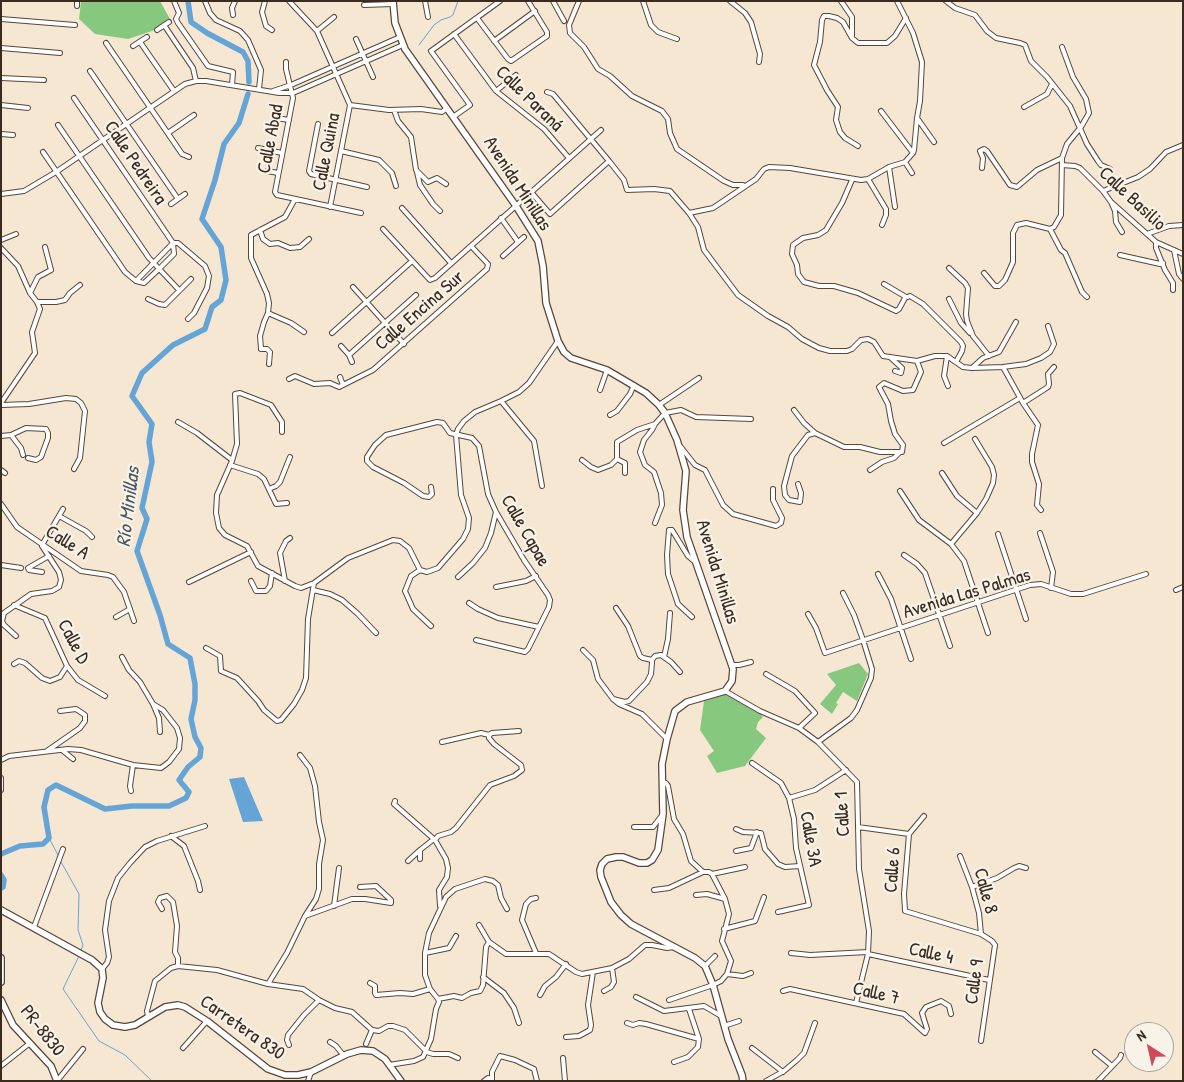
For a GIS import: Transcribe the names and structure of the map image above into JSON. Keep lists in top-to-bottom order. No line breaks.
{"streets":{"street":["Calle Paraná","Calle Abad","Calle Quina","Calle Pedreira","Avenida Minillas","Calle Basilio","Calle Encina Sur","Calle Capae","Calle A","Avenida Las Palmas","Calle D","Calle 1","Calle 3A","Calle 6","Calle 8","Calle 4","Calle 9","Calle 7","Carretera 830","PR-8830"]},"crossings":[["Calle Abad","Calle Quina"],["Calle 1","Calle 4"],["Calle 1","Calle 7"],["Calle 6","Calle 8"],["Calle 6","Calle 9"],["Calle 8","Calle 9"],["Calle 4","Calle 9"]],"water":["Río Minillas"],"north":"top left"}
